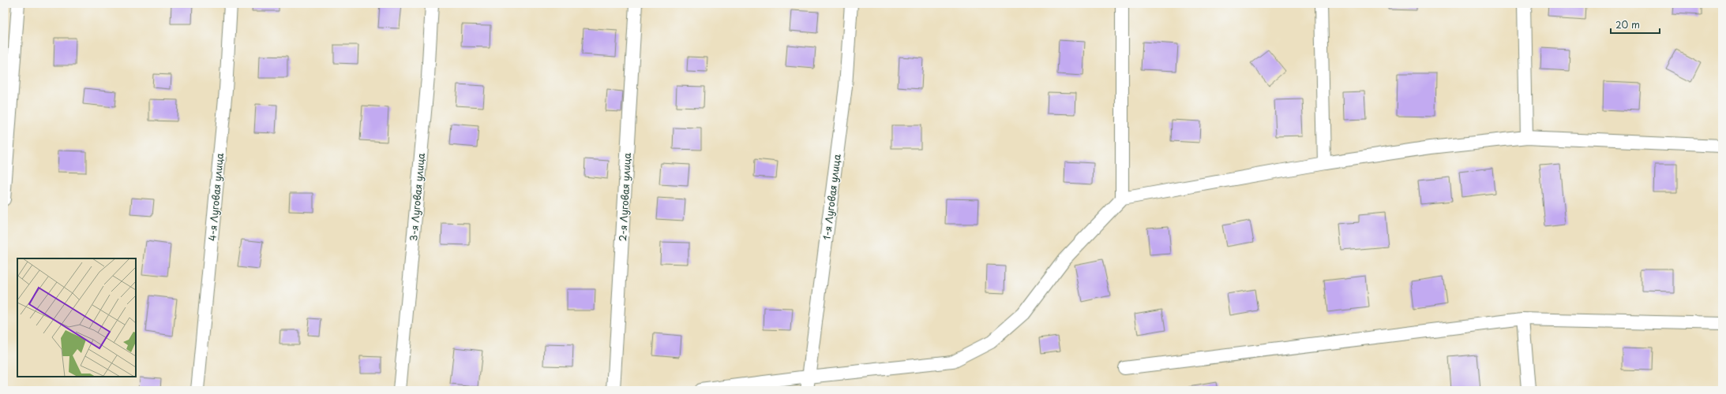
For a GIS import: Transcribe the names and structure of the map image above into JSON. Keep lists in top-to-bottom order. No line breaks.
{"streets":{"street":["4-я Луговая улица","3-я Луговая улица","2-я Луговая улица","1-я Луговая улица"]},"scale_bar":"20 m"}
